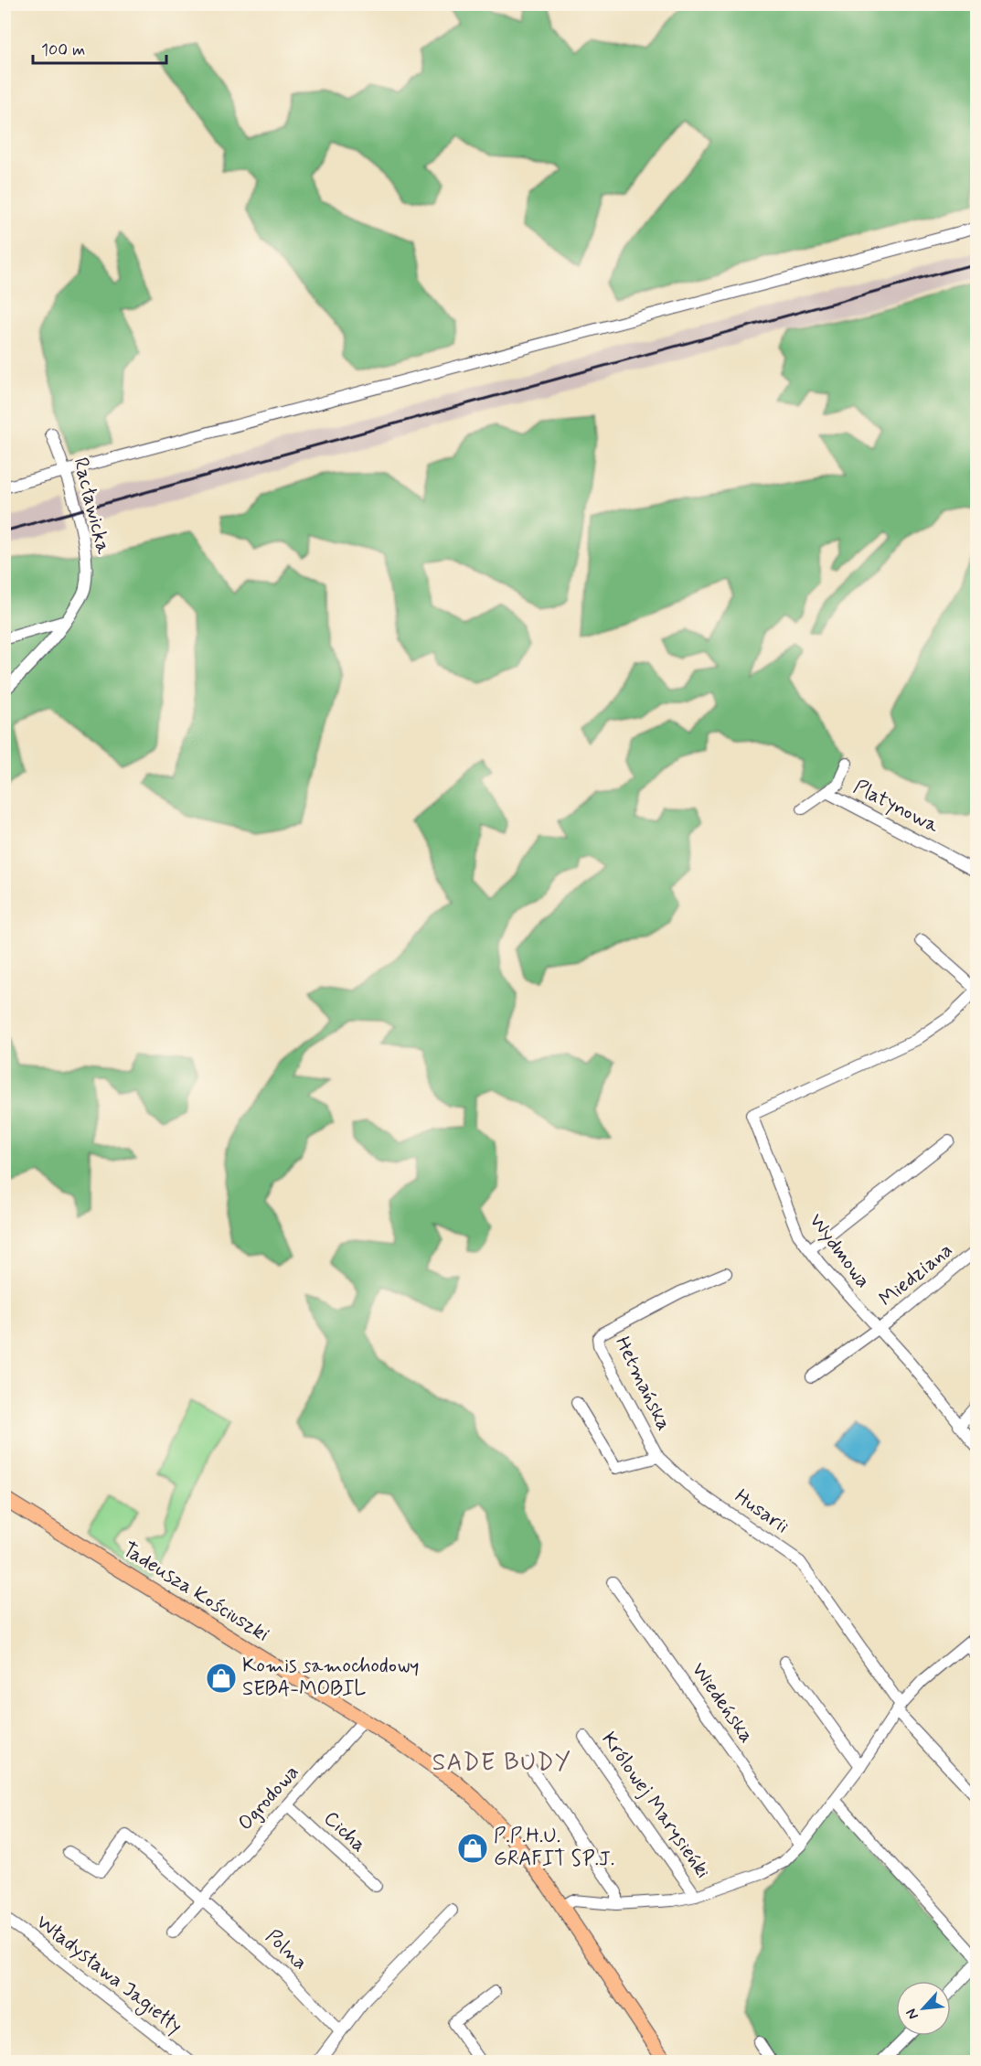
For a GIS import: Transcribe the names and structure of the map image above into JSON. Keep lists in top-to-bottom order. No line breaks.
{"streets":{"main road":["Tadeusza Kościuszki"],"street":["Racławicka","Platynowa","Wydmowa","Miedziana","Hetmańska","Husarii","Wiedeńska","Ogrodowa","Królowej Marysieńki","Cicha","Polna","Władysława Jagiełły"]},"crossings":[["Wydmowa","Miedziana"],["Hetmańska","Husarii"],["Husarii","Królowej Marysieńki"],["Tadeusza Kościuszki","Ogrodowa"],["Tadeusza Kościuszki","Królowej Marysieńki"],["Wiedeńska","Królowej Marysieńki"],["Ogrodowa","Cicha"],["Ogrodowa","Polna"]],"districts":["SADE BUDY"],"places":{"shop":["Komis samochodowy SEBA-MOBIL","P.P.H.U. GRAFIT SP.J."]},"scale_bar":"100 m","north":"bottom left"}
